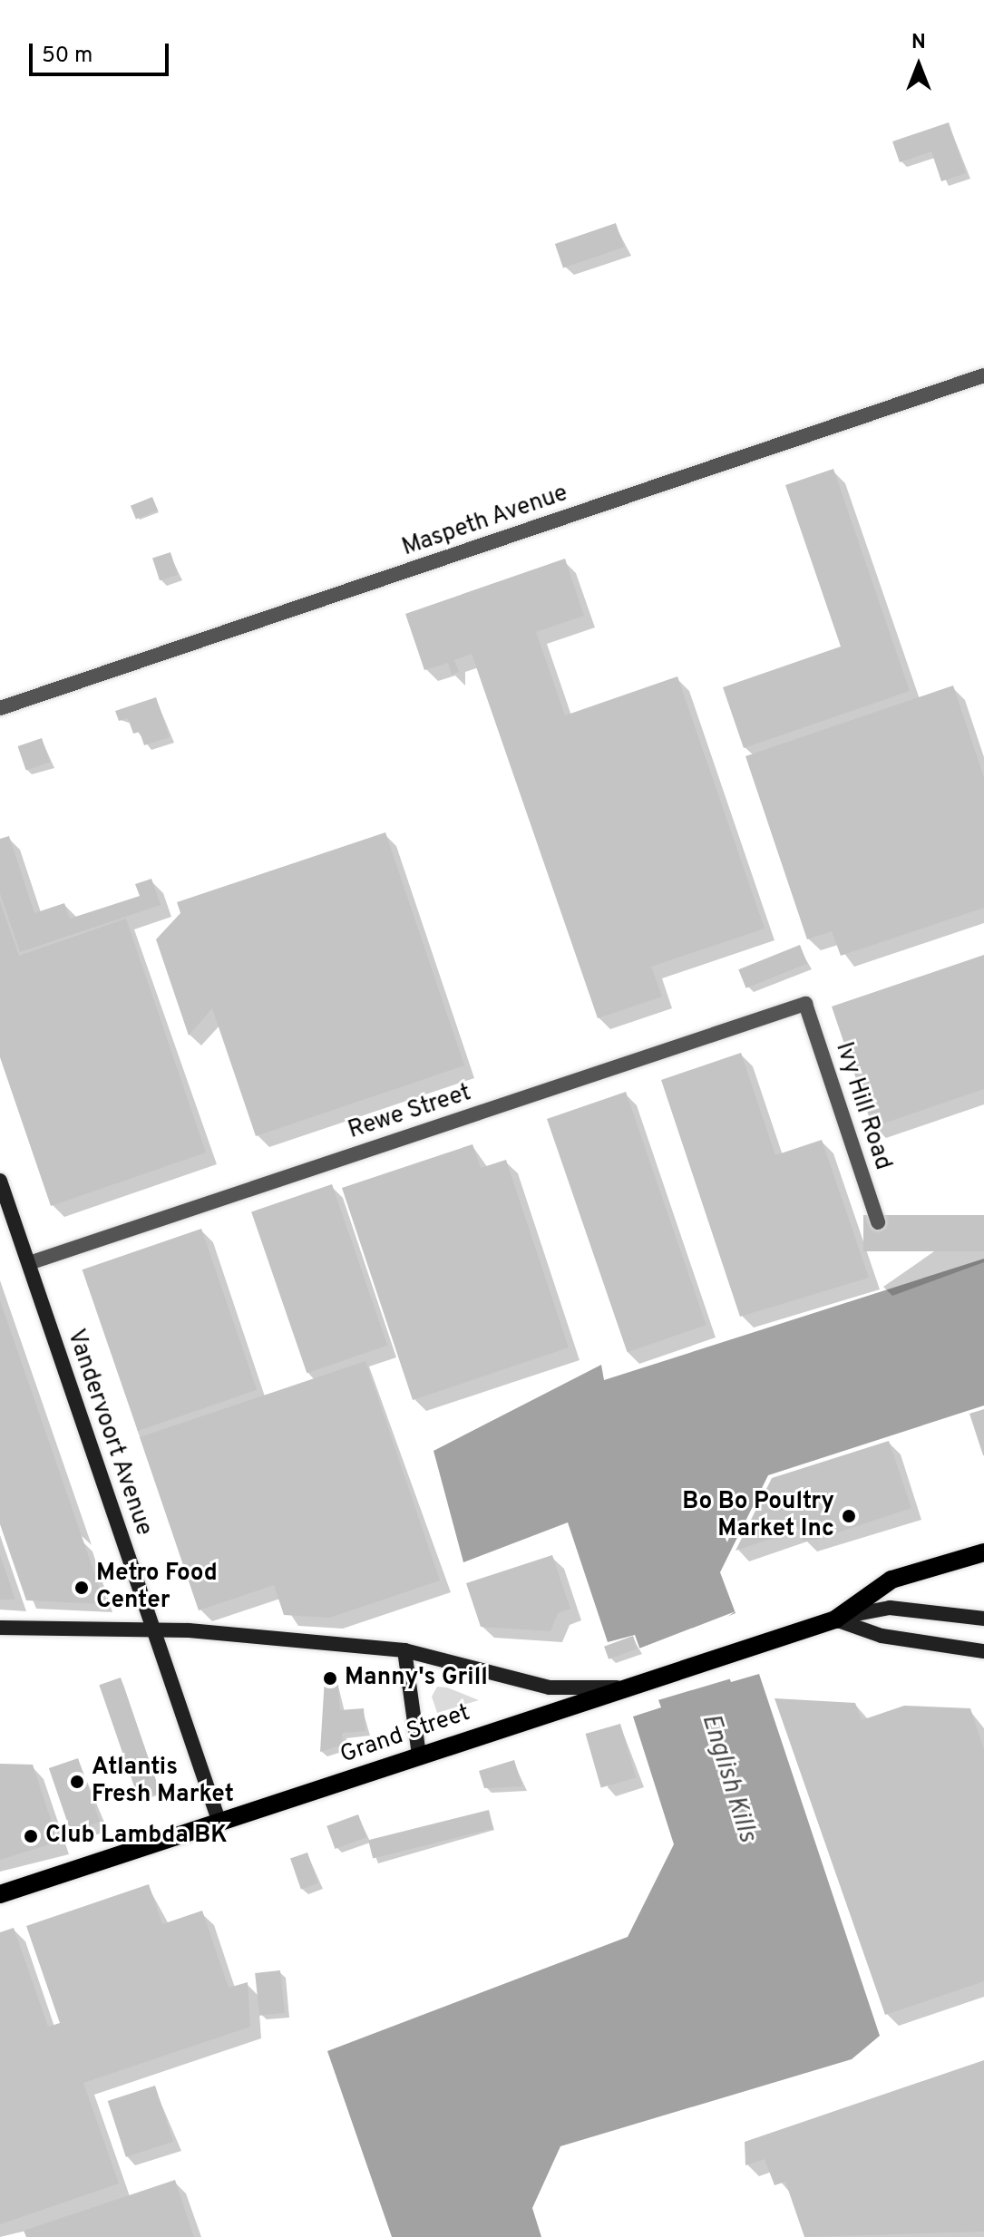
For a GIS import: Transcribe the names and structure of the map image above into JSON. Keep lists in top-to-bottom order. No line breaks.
{"streets":{"main road":["Vandervoort Avenue","Grand Street"],"street":["Maspeth Avenue","Ivy Hill Road","Rewe Street"]},"crossings":[["Ivy Hill Road","Rewe Street"],["Rewe Street","Vandervoort Avenue"],["Vandervoort Avenue","Grand Street"]],"water":["English Kills"],"places":["Bo Bo Poultry Market Inc","Metro Food Center","Manny's Grill","Atlantis Fresh Market","Club Lambda BK"],"scale_bar":"50 m","north":"top"}
